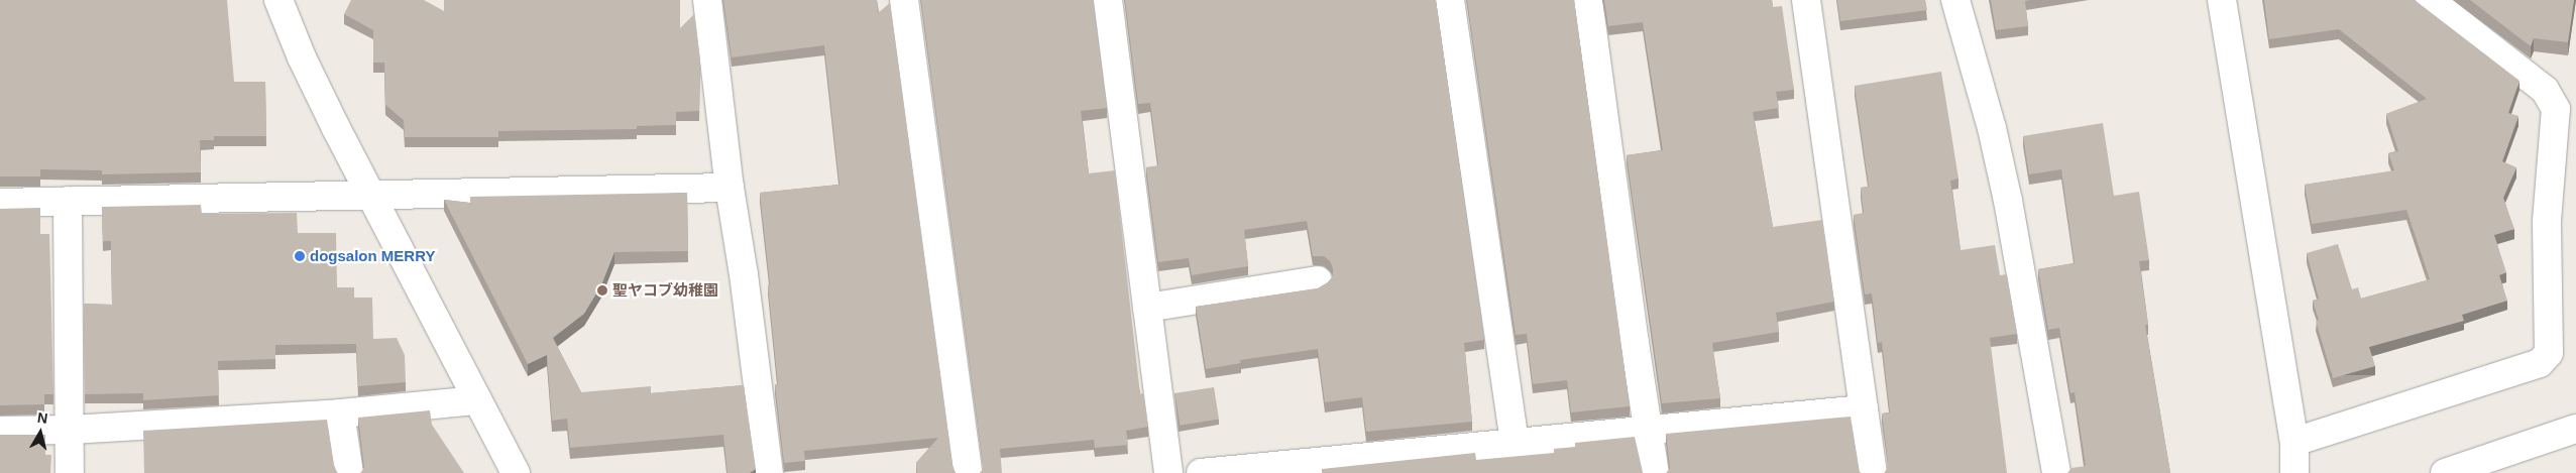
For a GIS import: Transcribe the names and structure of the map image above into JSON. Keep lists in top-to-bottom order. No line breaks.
{"places":["dogsalon MERRY","聖ヤコブ幼稚園"],"north":"top"}
